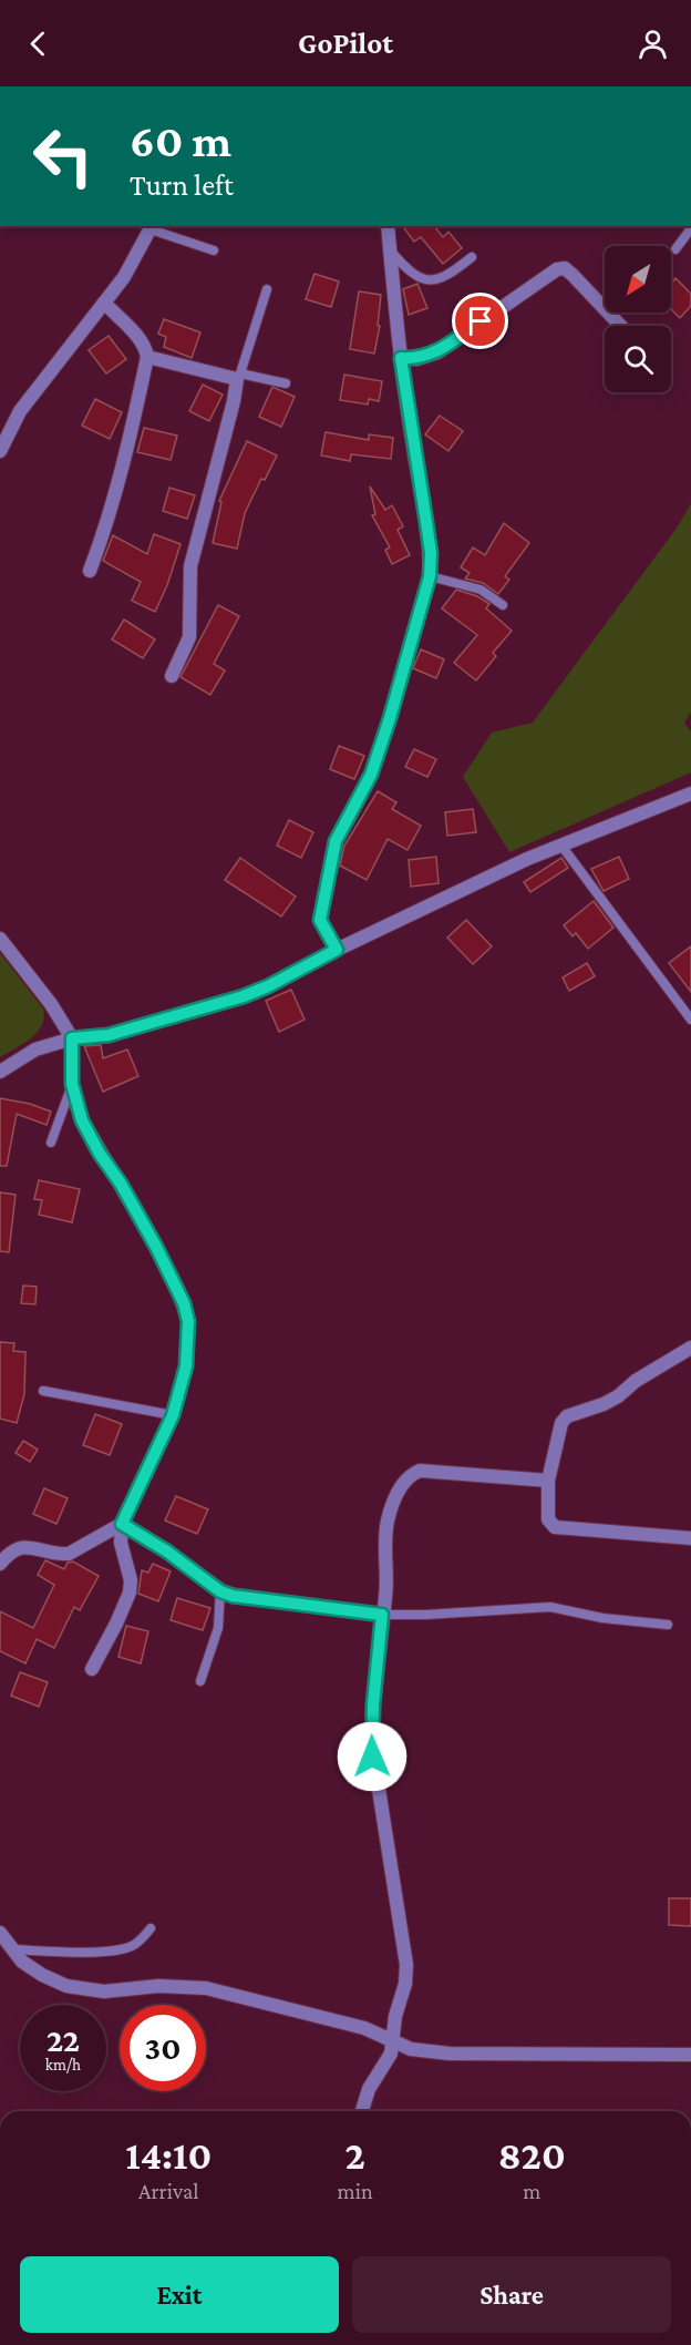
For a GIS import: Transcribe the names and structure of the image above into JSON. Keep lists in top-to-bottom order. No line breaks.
{"north":"bottom left","page":{"header":"GoPilot","turn":["60 m","Turn left"],"speed":"22 km/h","limit":"30","eta":["14:10","Arrival","2","min","820","m"],"buttons":["Exit","Share"]}}
